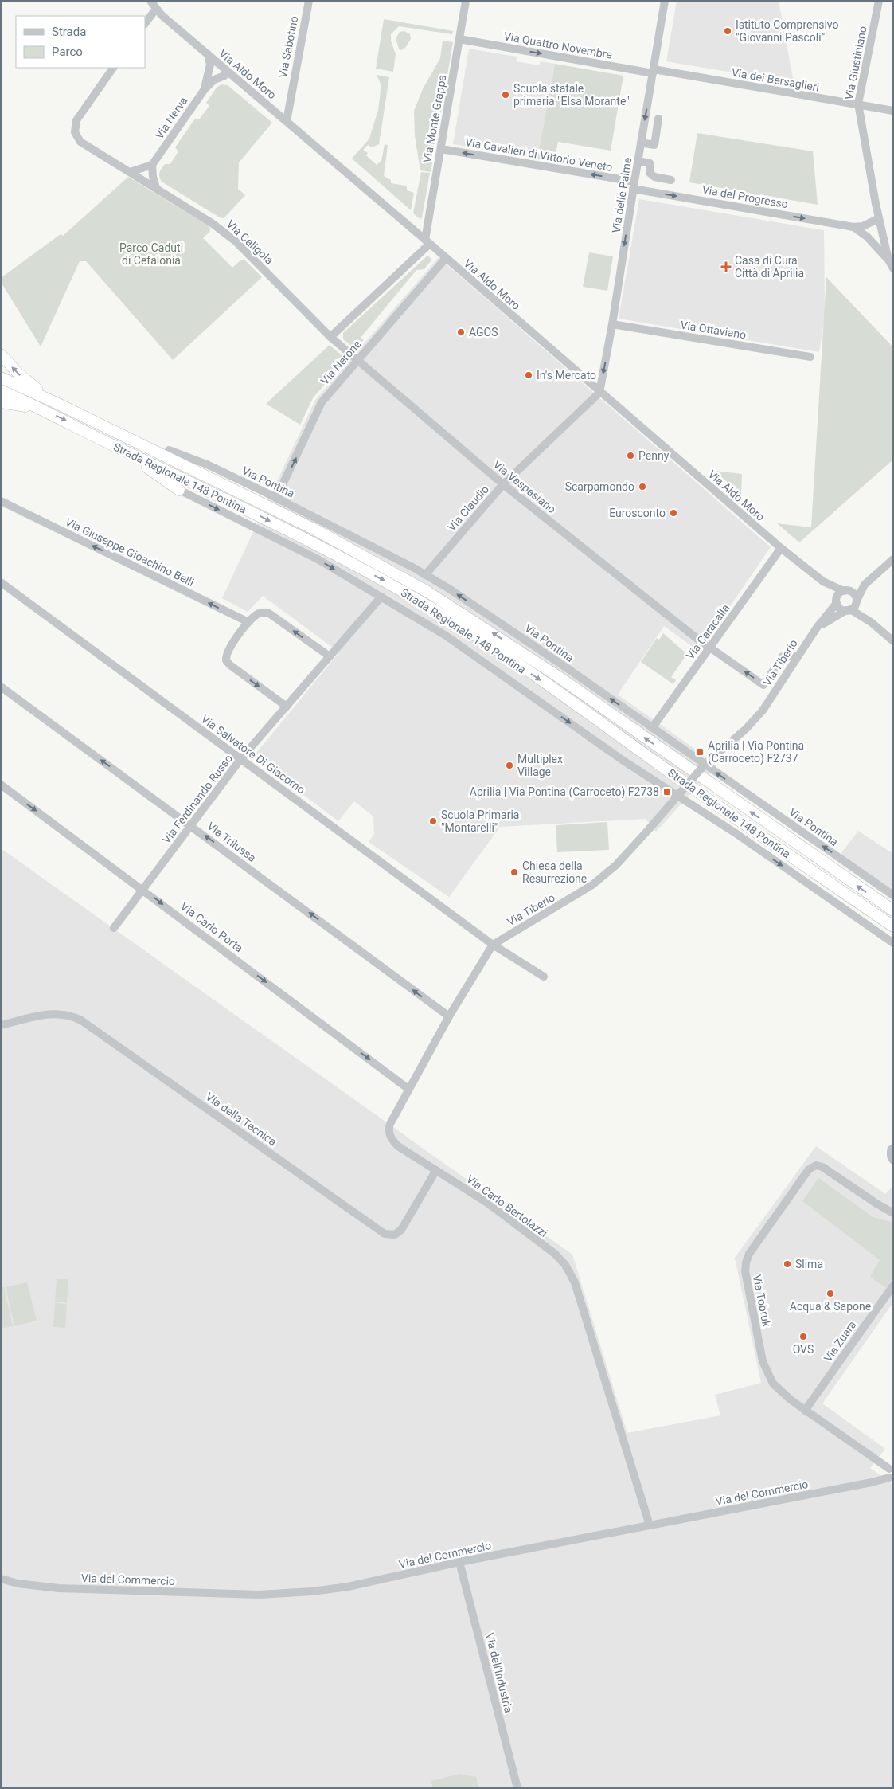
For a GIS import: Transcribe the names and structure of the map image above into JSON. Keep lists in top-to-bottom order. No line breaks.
{"streets":{"highway":["Strada Regionale 148 Pontina"],"street":["Via Quattro Novembre","Via Sabotino","Via Giustiniano","Via Aldo Moro","Via dei Bersaglieri","Via Nerva","Via Monte Grappa","Via Cavalieri di Vittorio Veneto","Via delle Palme","Via del Progresso","Via Caligola","Via Ottaviano","Via Nerone","Via Pontina","Via Vespasiano","Via Claudio","Via Giuseppe Gioachino Belli","Via Caracalla","Via Tiberio","Via Salvatore Di Giacomo","Via Ferdinando Russo","Via Trilussa","Via Carlo Porta","Via della Tecnica","Via Carlo Bertolazzi","Via Tobruk","Via Zuara","Via del Commercio","Via dell'Industria"]},"crossings":[["Via Quattro Novembre","Via dei Bersaglieri"],["Via Quattro Novembre","Via Monte Grappa"],["Via Quattro Novembre","Via delle Palme"],["Via Sabotino","Via Aldo Moro"],["Via Giustiniano","Via dei Bersaglieri"],["Via Giustiniano","Via del Progresso"],["Via Aldo Moro","Via Nerva"],["Via Aldo Moro","Via Monte Grappa"],["Via Aldo Moro","Via delle Palme"],["Via Aldo Moro","Via Nerone"],["Via Aldo Moro","Via Claudio"],["Via Aldo Moro","Via Caracalla"],["Via Aldo Moro","Via Tiberio"],["Via dei Bersaglieri","Via delle Palme"],["Via Monte Grappa","Via Cavalieri di Vittorio Veneto"],["Via Cavalieri di Vittorio Veneto","Via delle Palme"],["Via Cavalieri di Vittorio Veneto","Via del Progresso"],["Via delle Palme","Via del Progresso"],["Via delle Palme","Via Ottaviano"],["Via delle Palme","Via Claudio"],["Via Caligola","Via Vespasiano"],["Via Nerone","Via Pontina"],["Via Nerone","Via Vespasiano"],["Via Pontina","Via Claudio"],["Via Pontina","Via Caracalla"],["Via Vespasiano","Via Claudio"],["Via Vespasiano","Via Caracalla"],["Via Vespasiano","Via Tiberio"],["Via Tiberio","Via Salvatore Di Giacomo"],["Via Tiberio","Via Carlo Bertolazzi"],["Via Salvatore Di Giacomo","Via Ferdinando Russo"],["Via Salvatore Di Giacomo","Via Carlo Bertolazzi"],["Via Ferdinando Russo","Via Trilussa"],["Via Ferdinando Russo","Via Carlo Porta"],["Via Trilussa","Via Carlo Bertolazzi"],["Via Carlo Porta","Via Carlo Bertolazzi"],["Via della Tecnica","Via Carlo Bertolazzi"],["Via Carlo Bertolazzi","Via del Commercio"],["Via Tobruk","Via Zuara"],["Via Tobruk","Via del Commercio"],["Via del Commercio","Via dell'Industria"]],"one_way":["Via Quattro Novembre","Via Cavalieri di Vittorio Veneto","Via delle Palme","Via del Progresso","Via Nerone","Via Giuseppe Gioachino Belli","Via Trilussa","Via Carlo Porta"],"parks":["Parco Caduti di Cefalonia"],"places":{"other":["Istituto Comprensivo \"Giovanni Pascoli\"","Scuola statale primaria \"Elsa Morante\"","AGOS","In's Mercato","Penny","Scarpamondo","Eurosconto","Multiplex Village","Scuola Primaria \"Montarelli\"","Chiesa della Resurrezione","Slima","Acqua & Sapone","OVS"],"health":["Casa di Cura Città di Aprilia"],"transit":["Aprilia | Via Pontina (Carroceto) F2737","Aprilia | Via Pontina (Carroceto) F2738"]},"legend":["Strada","Parco"]}
